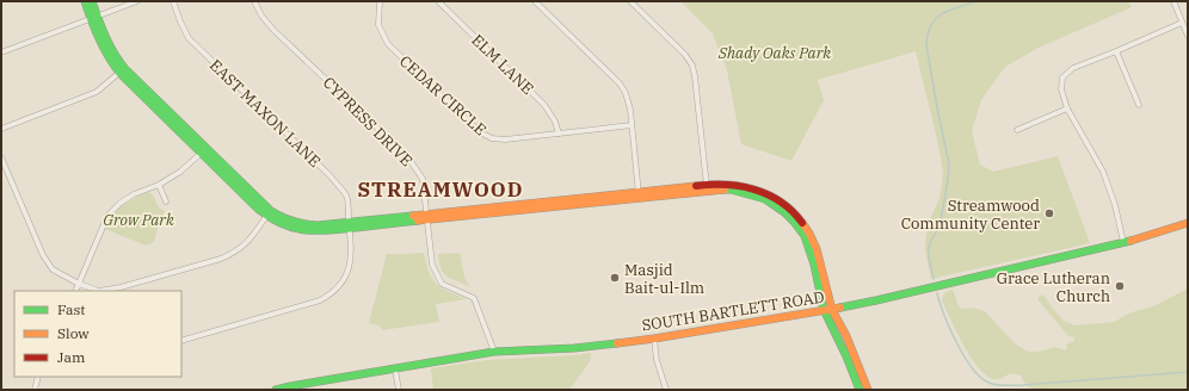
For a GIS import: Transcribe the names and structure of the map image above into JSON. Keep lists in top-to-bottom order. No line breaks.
{"streets":{"street":["ELM LANE","CEDAR CIRCLE","EAST MAXON LANE","CYPRESS DRIVE","SOUTH BARTLETT ROAD"]},"crossings":[["ELM LANE","CEDAR CIRCLE"],["CYPRESS DRIVE","SOUTH BARTLETT ROAD"]],"districts":["STREAMWOOD"],"parks":["Shady Oaks Park","Grow Park"],"places":["Streamwood Community Center","Masjid Bait-ul-Ilm","Grace Lutheran Church"],"legend":["Fast","Slow","Jam"]}
